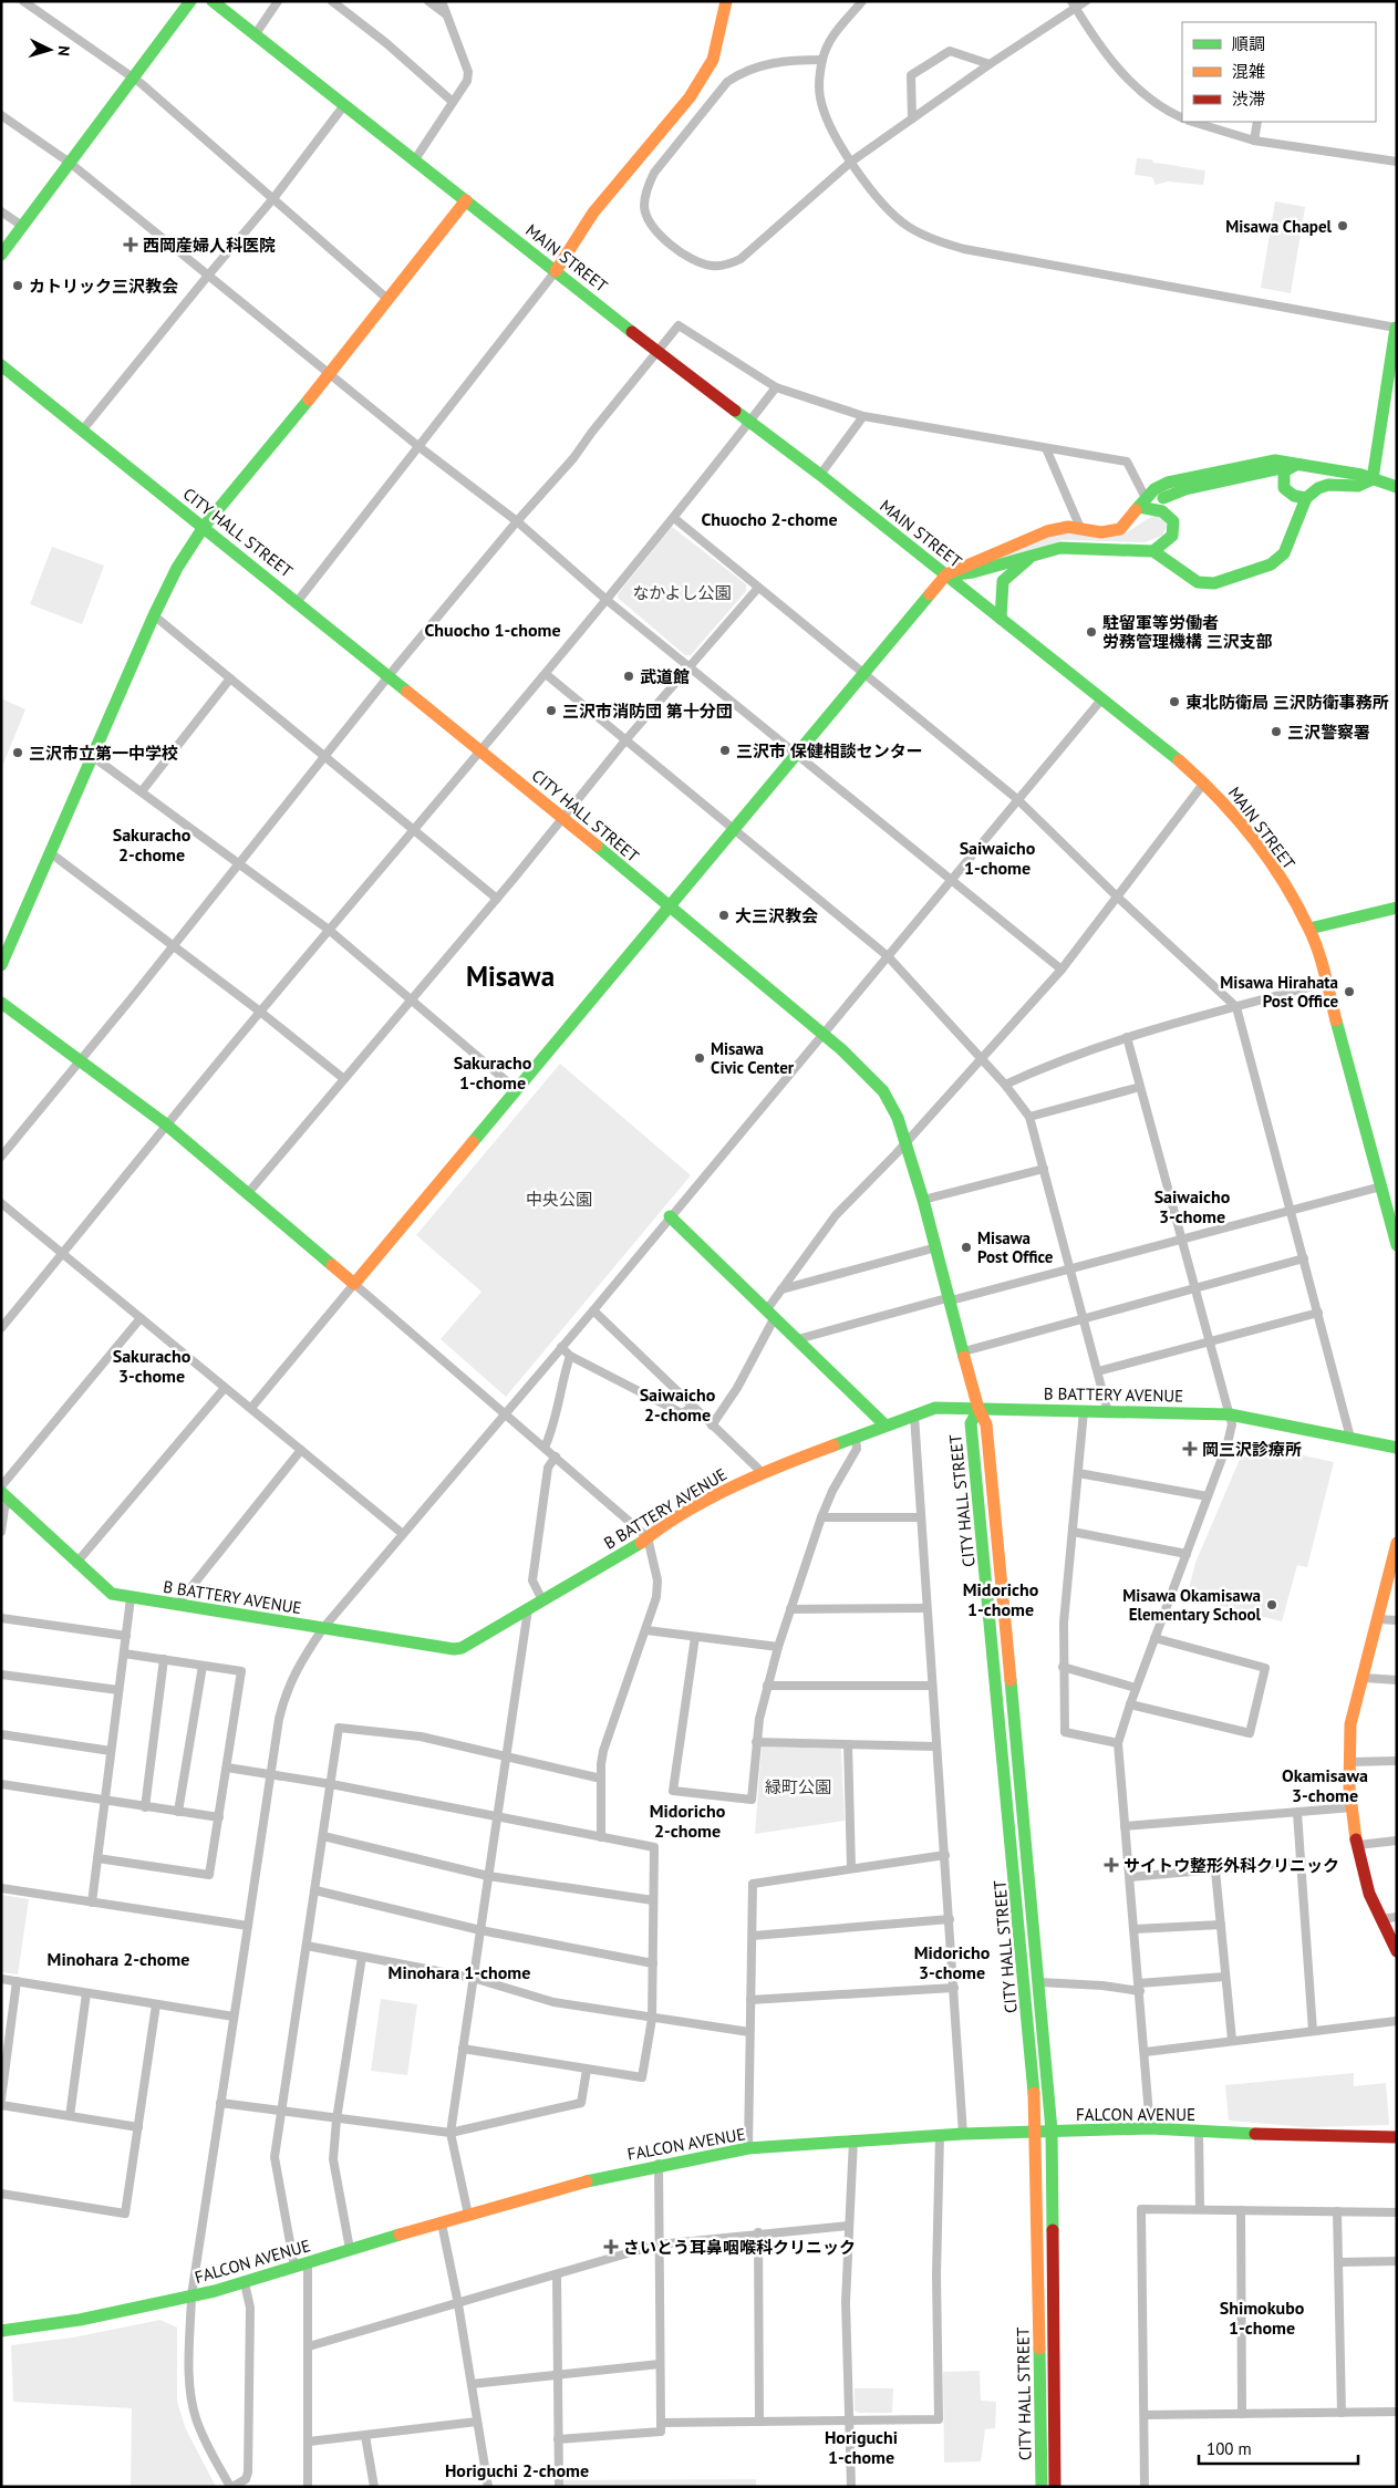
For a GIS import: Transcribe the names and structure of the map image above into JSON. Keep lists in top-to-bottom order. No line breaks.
{"streets":{"street":["MAIN STREET","CITY HALL STREET","B BATTERY AVENUE","FALCON AVENUE"]},"crossings":[["CITY HALL STREET","B BATTERY AVENUE"],["CITY HALL STREET","FALCON AVENUE"]],"districts":["Chuocho 2-chome","Chuocho 1-chome","Sakuracho 2-chome","Saiwaicho 1-chome","Misawa","Sakuracho 1-chome","Saiwaicho 3-chome","Sakuracho 3-chome","Saiwaicho 2-chome","Midoricho 1-chome","Okamisawa 3-chome","Midoricho 2-chome","Midoricho 3-chome","Minohara 2-chome","Minohara 1-chome","Shimokubo 1-chome","Horiguchi 1-chome","Horiguchi 2-chome"],"parks":["なかよし公園","中央公園","緑町公園"],"places":{"other":["Misawa Chapel","カトリック三沢教会","駐留軍等労働者 労務管理機構 三沢支部","武道館","東北防衛局 三沢防衛事務所","三沢市消防団 第十分団","三沢警察署","三沢市 保健相談センター","三沢市立第一中学校","大三沢教会","Misawa Hirahata Post Office","Misawa Civic Center","Misawa Post Office","Misawa Okamisawa Elementary School"],"health":["西岡産婦人科医院","岡三沢診療所","サイトウ整形外科クリニック","さいとう耳鼻咽喉科クリニック"]},"legend":["順調","混雑","渋滞"],"scale_bar":"100 m","north":"right"}
